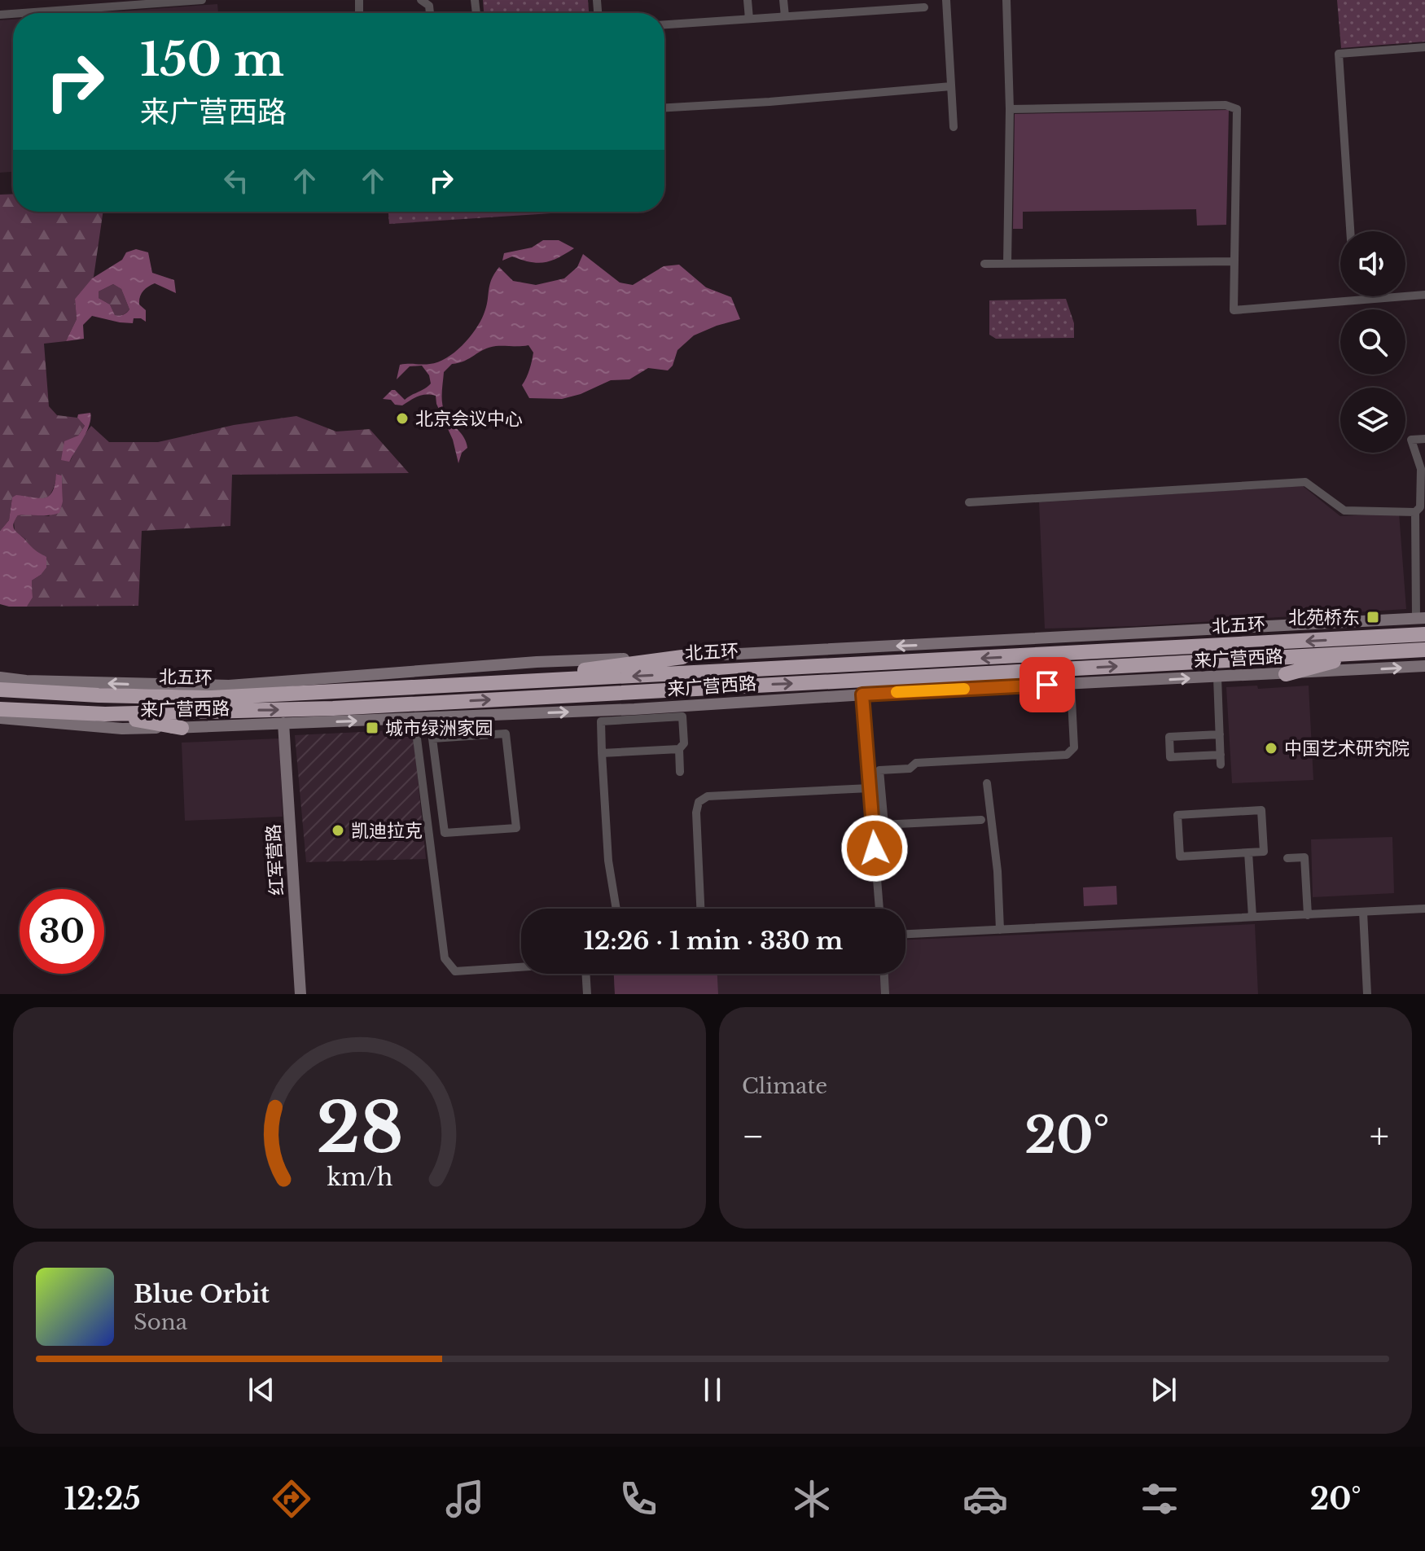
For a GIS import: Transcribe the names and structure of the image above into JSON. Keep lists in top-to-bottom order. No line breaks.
{"streets":{"highway":["北五环"],"street":["来广营西路","红军营路"]},"crossings":[["来广营西路","红军营路"]],"places":{"other":["北京会议中心","中国艺术研究院","凯迪拉克"],"transit":["北苑桥东","城市绿洲家园"]},"page":{"turn":["150 m","来广营西路"],"limit":"30","trip":"12:26 · 1 min · 330 m","tile":"Climate","heat":["−","20°","+"],"song":["Blue Orbit","Sona"],"tabs":["12:25","20°"],"gauge":["28","km/h"]}}
